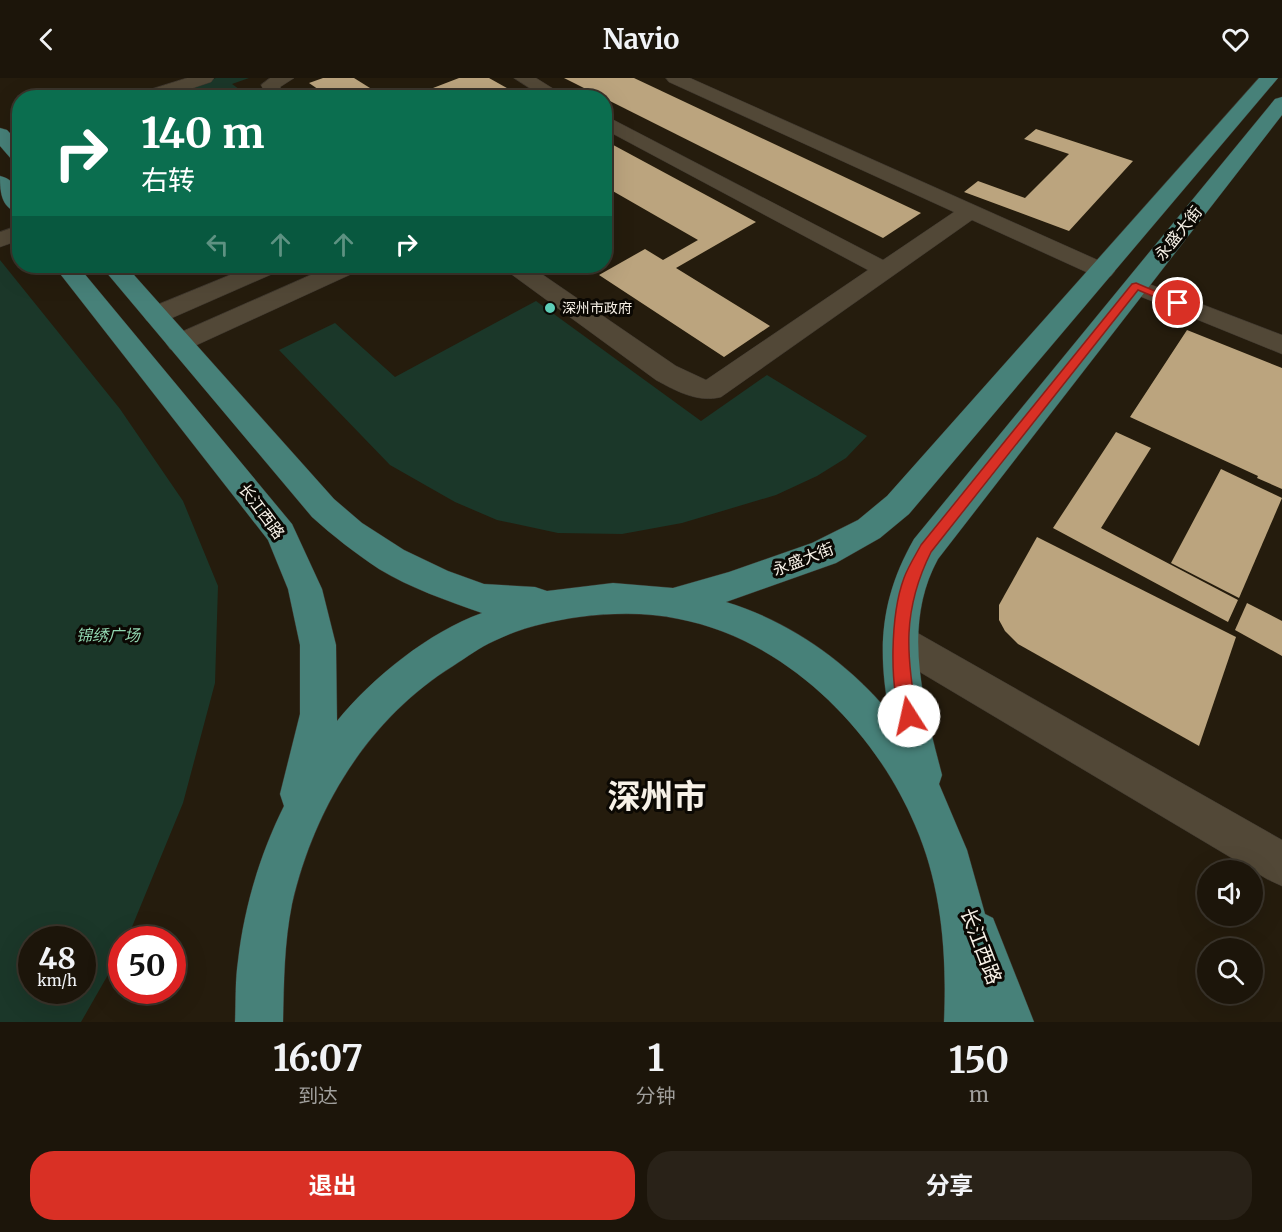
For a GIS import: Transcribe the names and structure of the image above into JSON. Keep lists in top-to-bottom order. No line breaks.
{"streets":{"main road":["永盛大街","长江西路"]},"districts":["深州市"],"parks":["锦绣广场"],"places":["深州市政府"],"page":{"header":"Navio","turn":["140 m","右转"],"speed":"48 km/h","limit":"50","eta":["16:07","到达","1","分钟","150","m"],"buttons":["退出","分享"]}}
